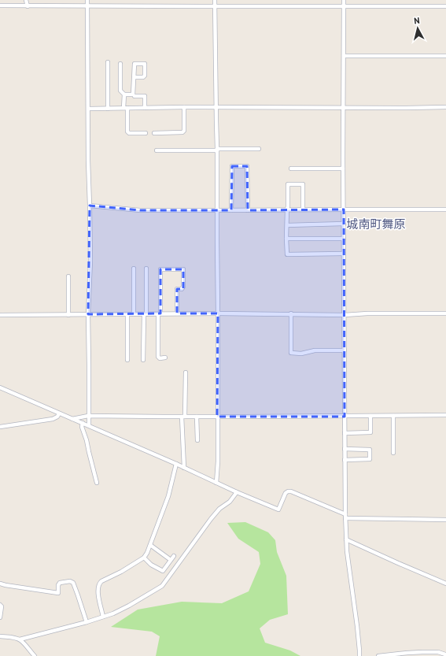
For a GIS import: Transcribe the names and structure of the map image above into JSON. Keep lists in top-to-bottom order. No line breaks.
{"districts":["城南町舞原"],"north":"top"}
